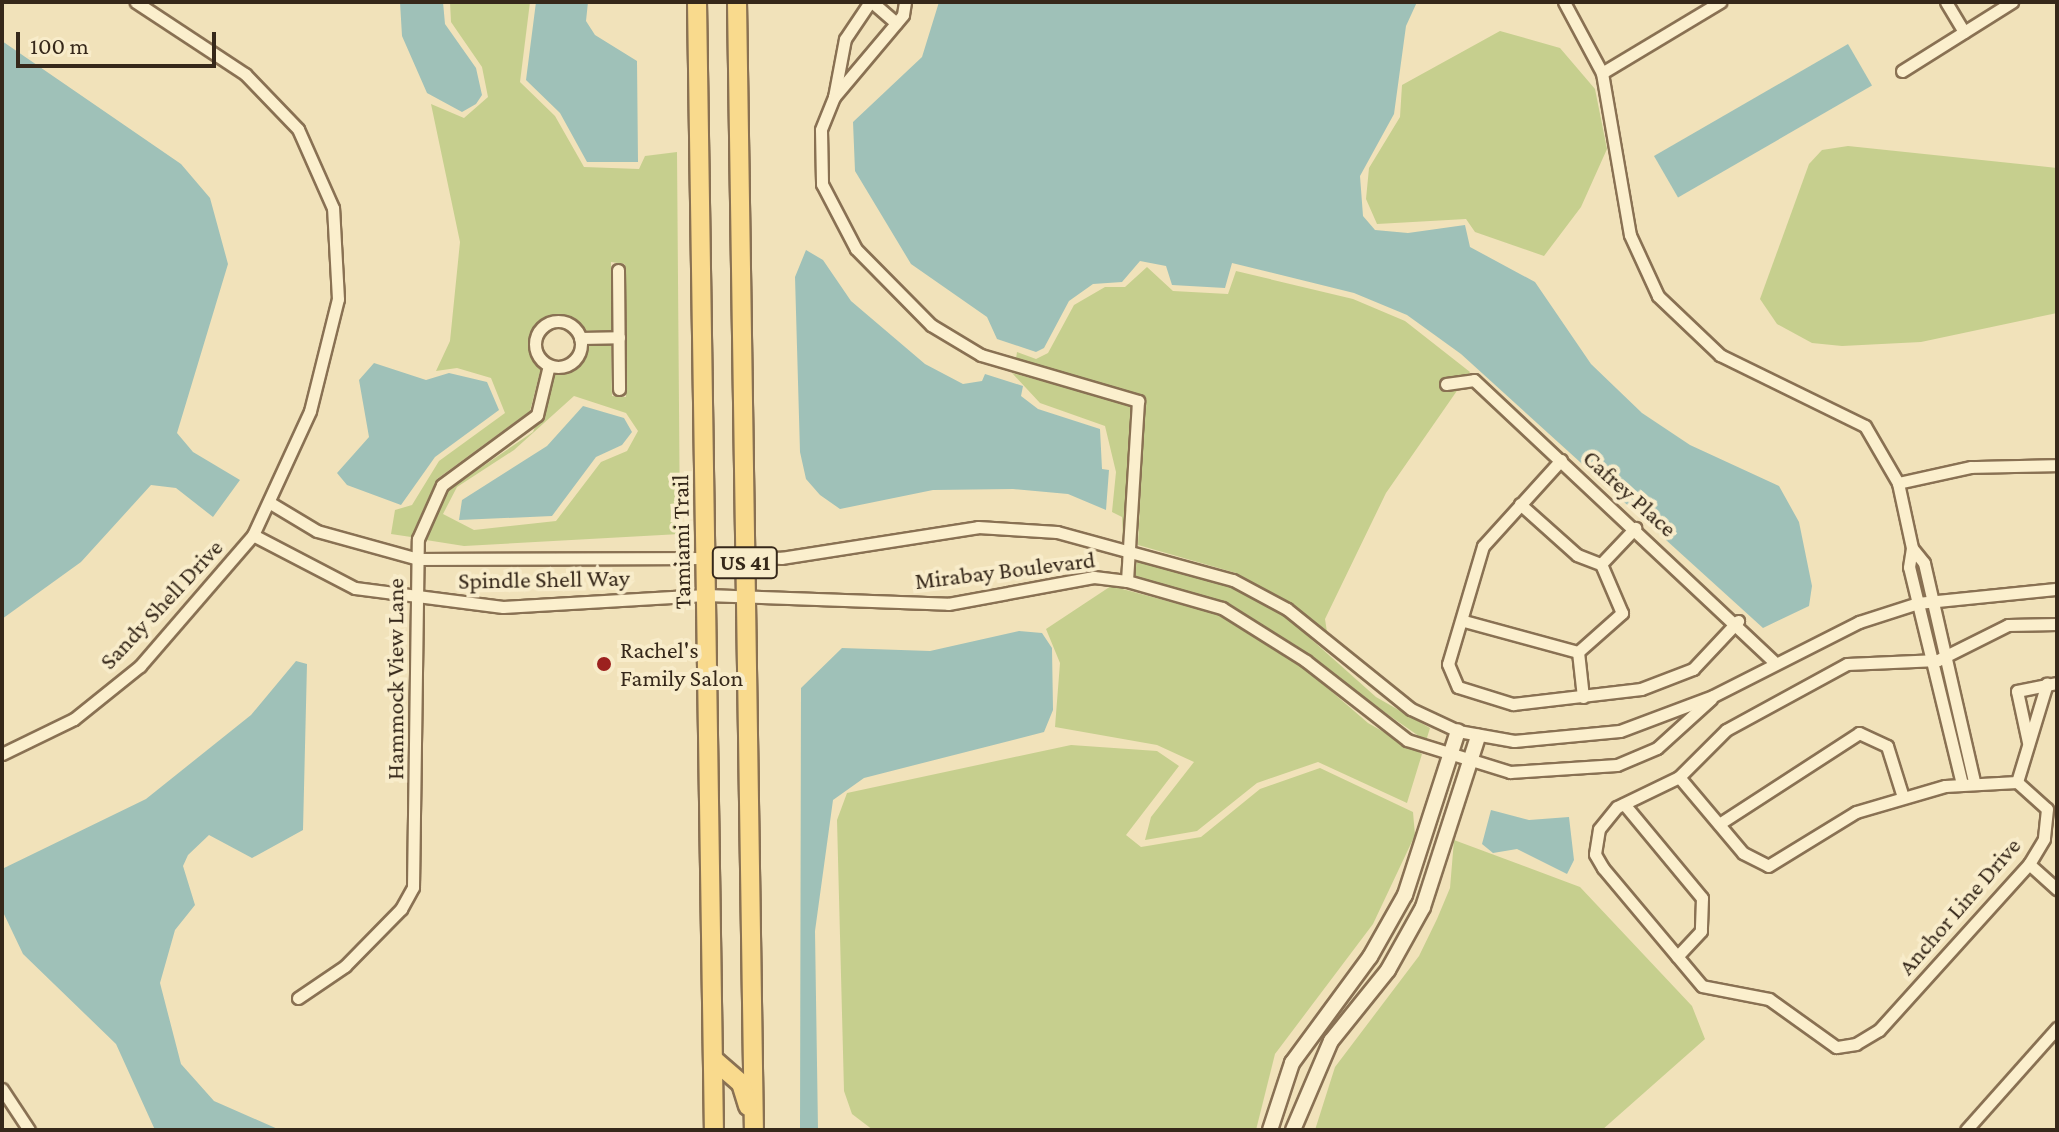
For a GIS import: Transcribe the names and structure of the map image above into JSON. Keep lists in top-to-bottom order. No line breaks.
{"streets":{"main road":["Tamiami Trail","US 41"],"street":["Cafrey Place","Mirabay Boulevard","Spindle Shell Way","Sandy Shell Drive","Hammock View Lane","Anchor Line Drive"]},"crossings":[["Cafrey Place","Mirabay Boulevard"],["Tamiami Trail","Mirabay Boulevard"],["Tamiami Trail","Spindle Shell Way"],["US 41","Mirabay Boulevard"],["Mirabay Boulevard","Spindle Shell Way"],["Spindle Shell Way","Sandy Shell Drive"],["Spindle Shell Way","Hammock View Lane"]],"places":["Rachel's Family Salon"],"scale_bar":"100 m"}
